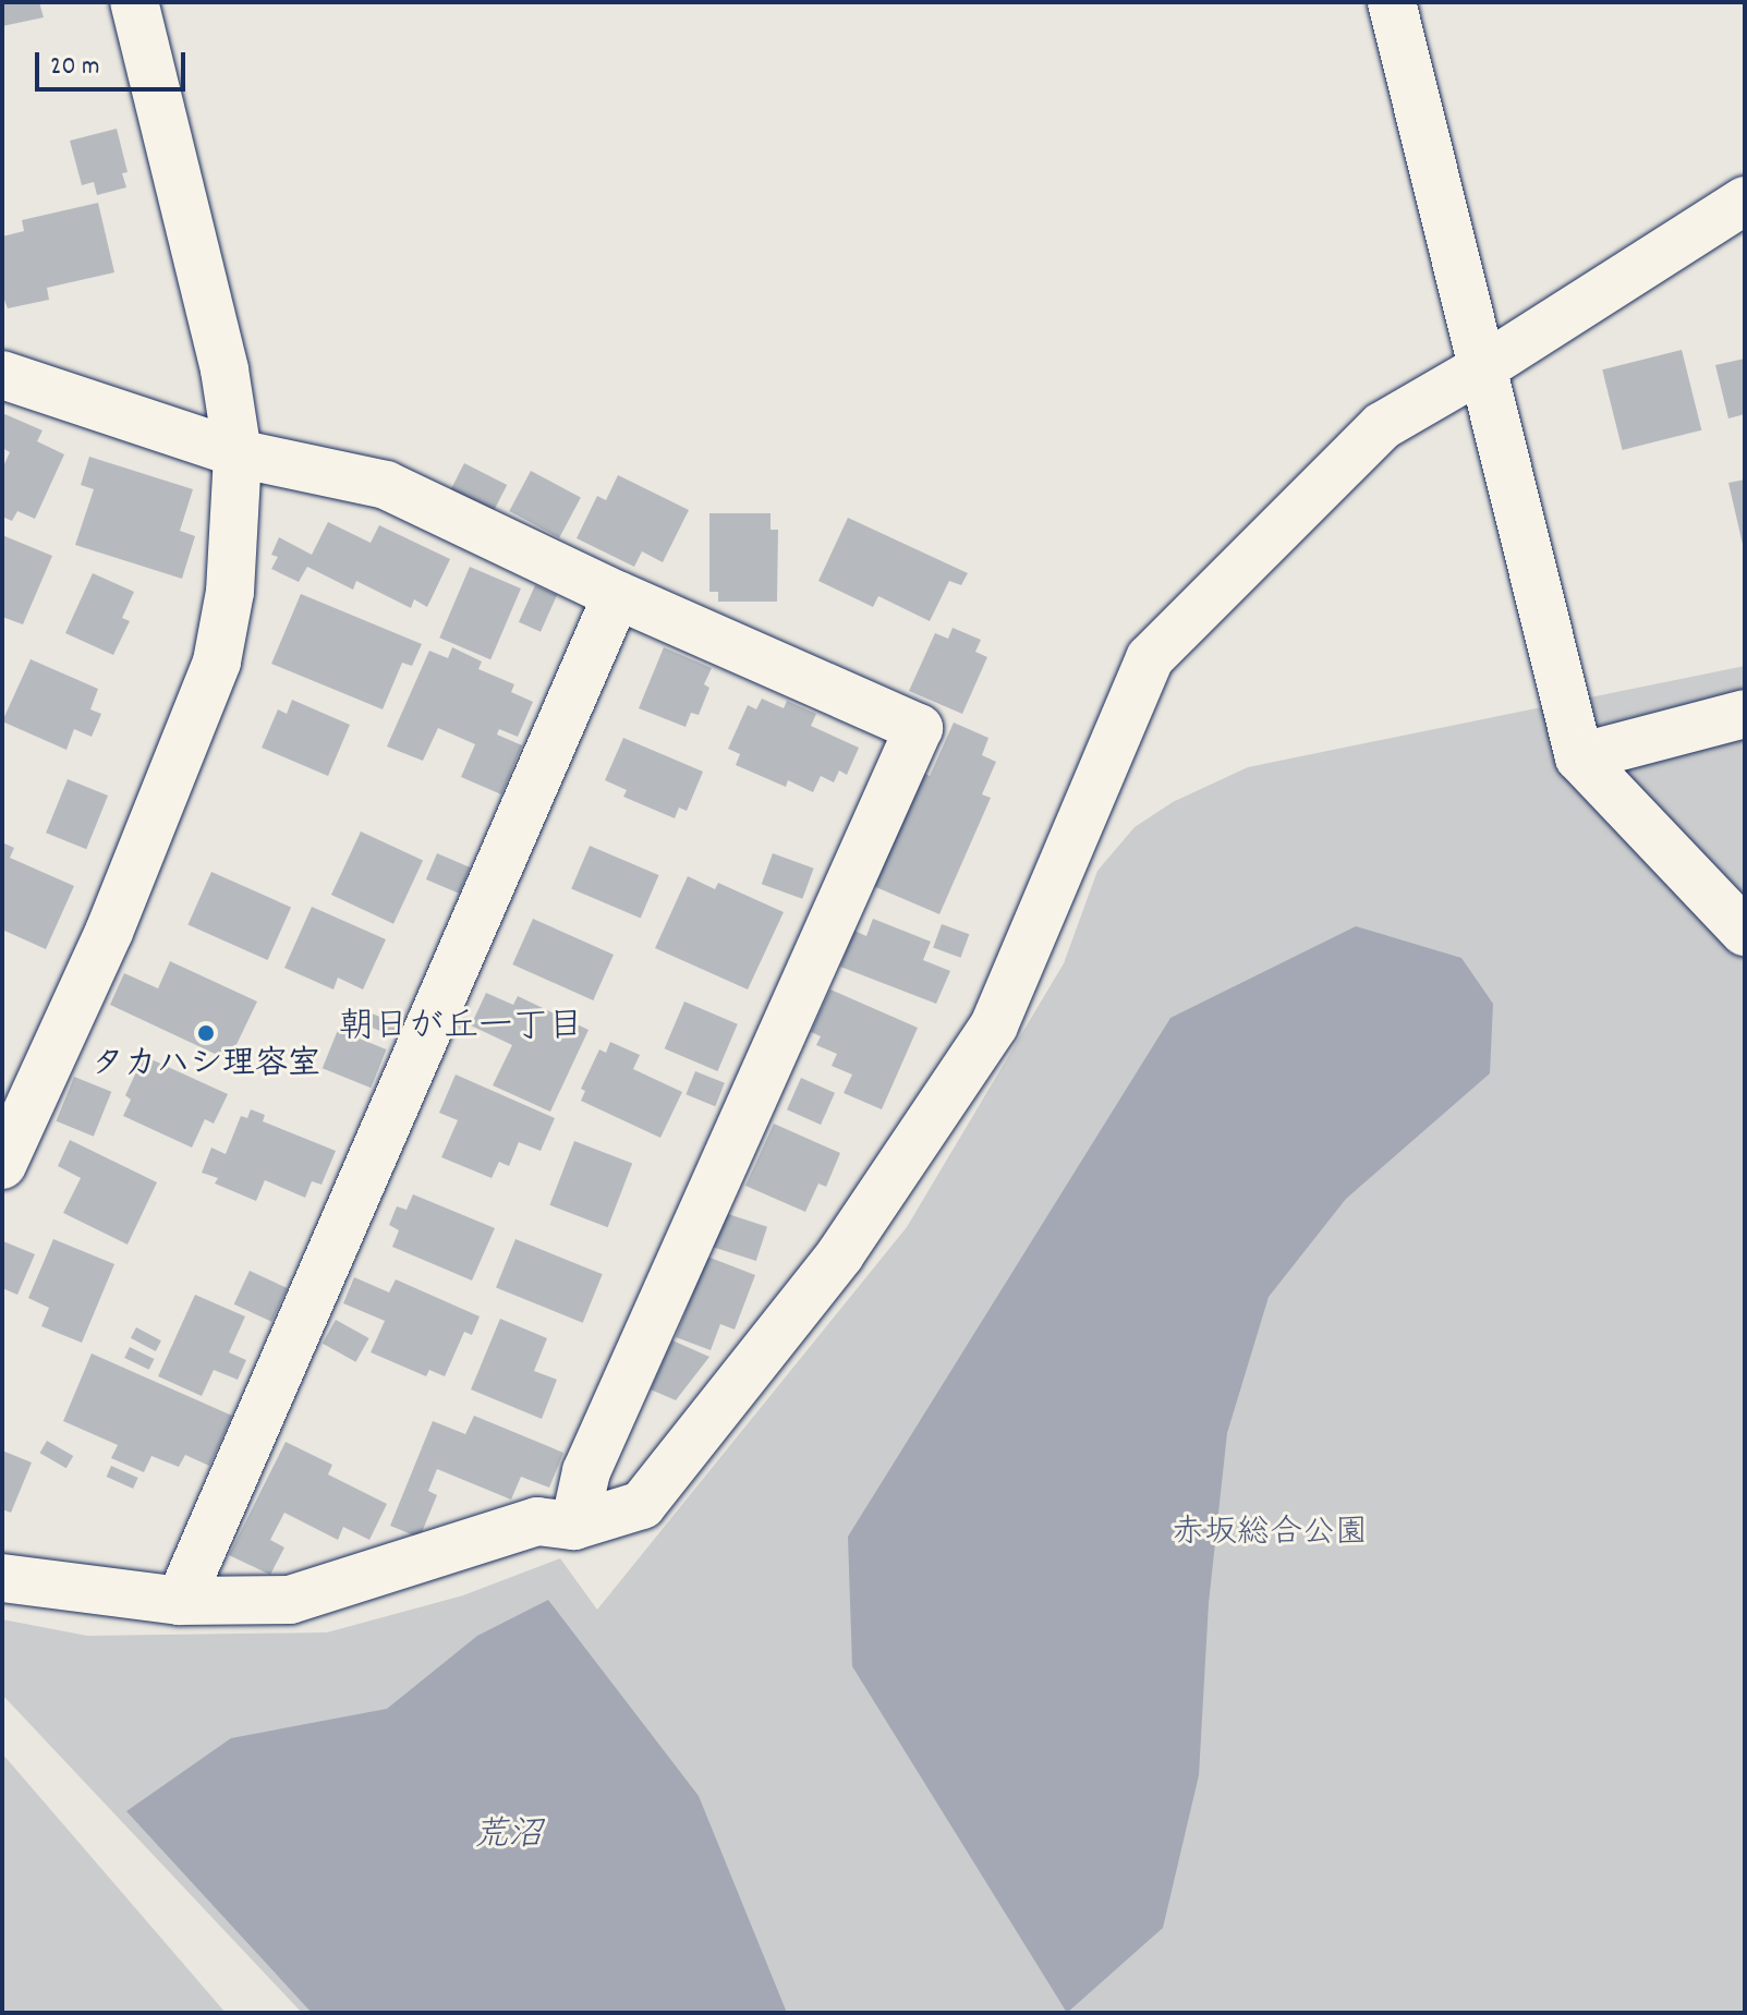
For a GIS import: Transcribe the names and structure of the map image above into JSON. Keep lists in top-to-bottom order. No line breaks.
{"districts":["朝日が丘一丁目"],"water":["荒沼"],"parks":["赤坂総合公園"],"places":["タカハシ理容室"],"scale_bar":"20 m"}
